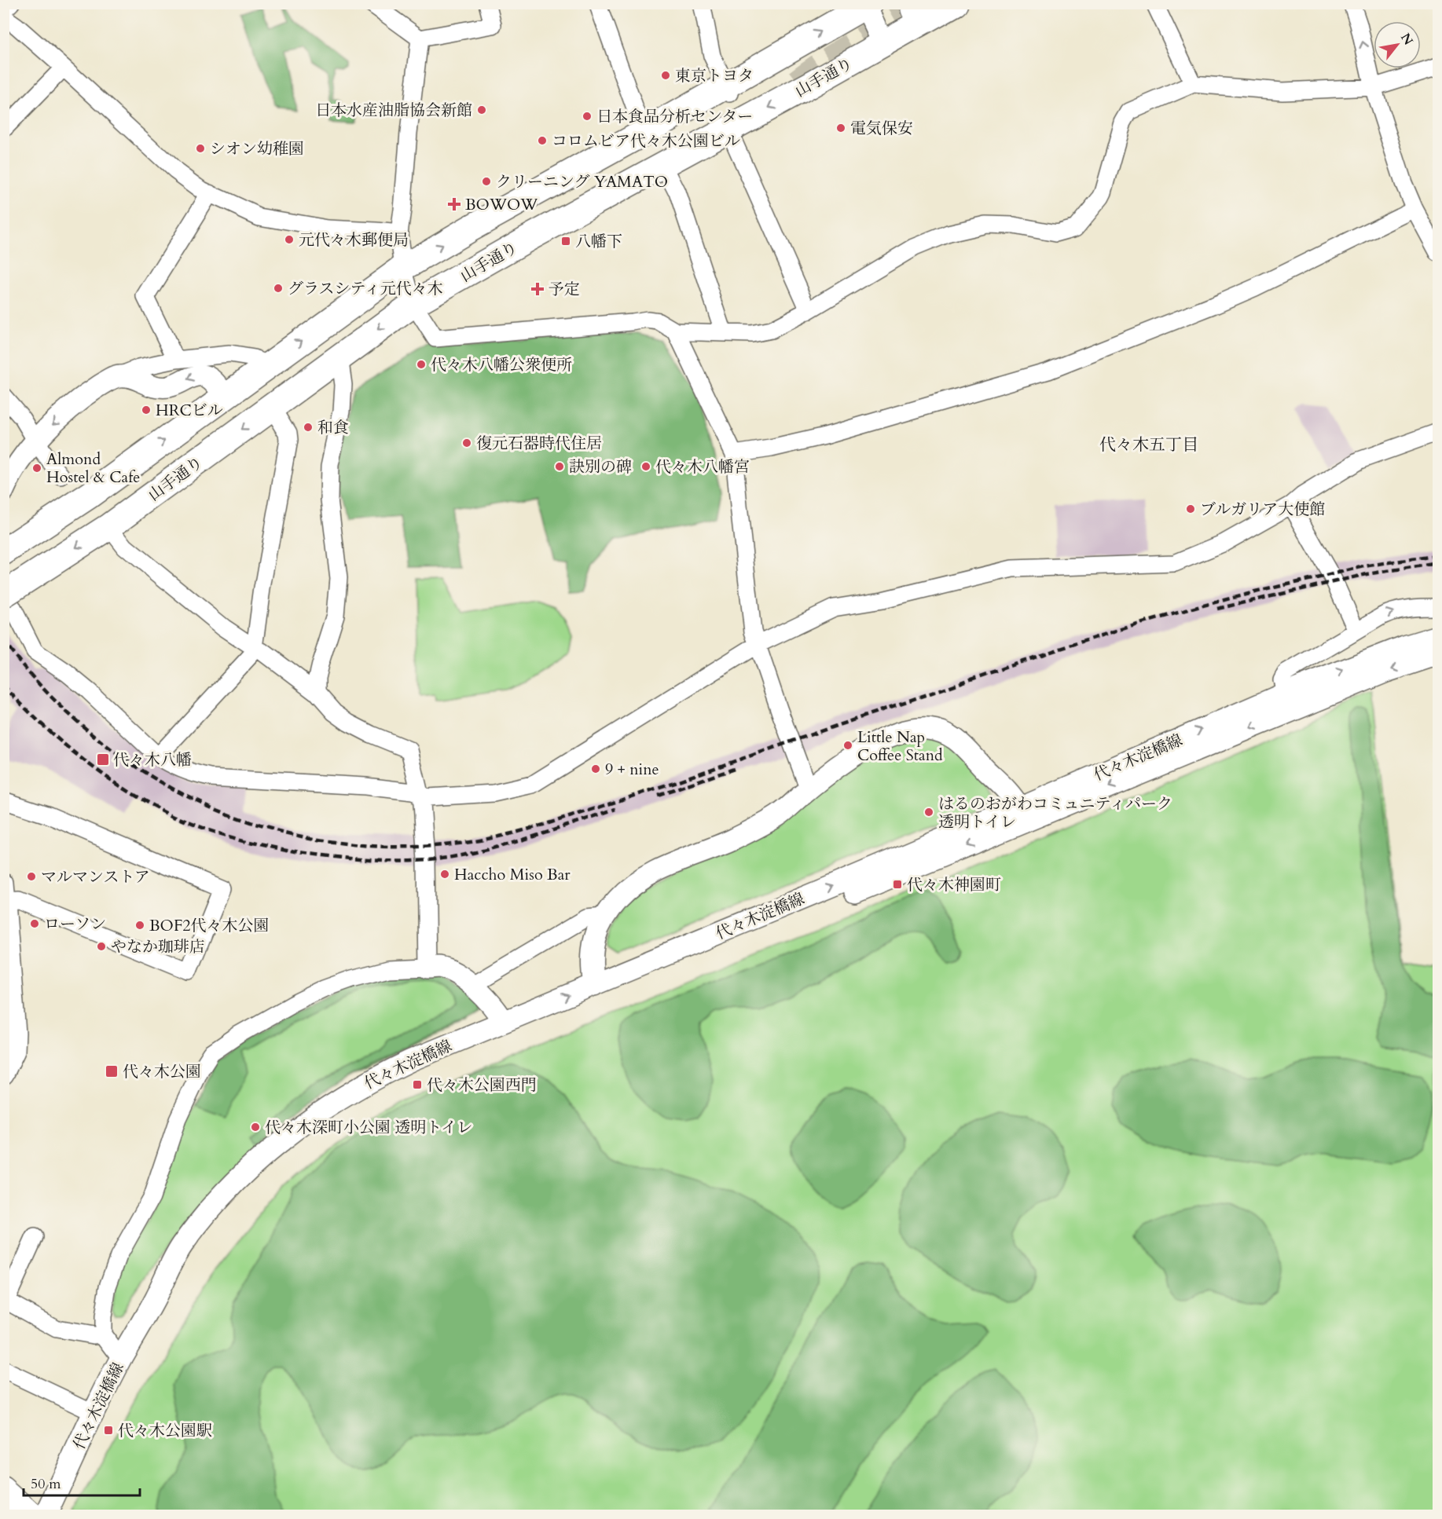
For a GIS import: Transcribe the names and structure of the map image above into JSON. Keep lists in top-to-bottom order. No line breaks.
{"streets":{"main road":["山手通り"],"street":["代々木淀橋線"]},"districts":["代々木五丁目"],"places":{"other":["東京トヨタ","日本水産油脂協会新館","日本食品分析センター","電気保安","コロムビア代々木公園ビル","シオン幼稚園","クリーニング YAMATO","元代々木郵便局","グラスシティ元代々木","代々木八幡公衆便所","HRCビル","和食","復元石器時代住居","訣別の碑","代々木八幡宮","Almond Hostel & Cafe","ブルガリア大使館","Little Nap Coffee Stand","9 + nine","はるのおがわコミュニティパーク 透明トイレ","Haccho Miso Bar","マルマンストア","ローソン","BOF2代々木公園","やなか珈琲店","代々木深町小公園 透明トイレ"],"health":["BOWOW","予定"],"transit":["八幡下","代々木八幡","代々木神園町","代々木公園","代々木公園西門","代々木公園駅"]},"scale_bar":"50 m","north":"top right"}
